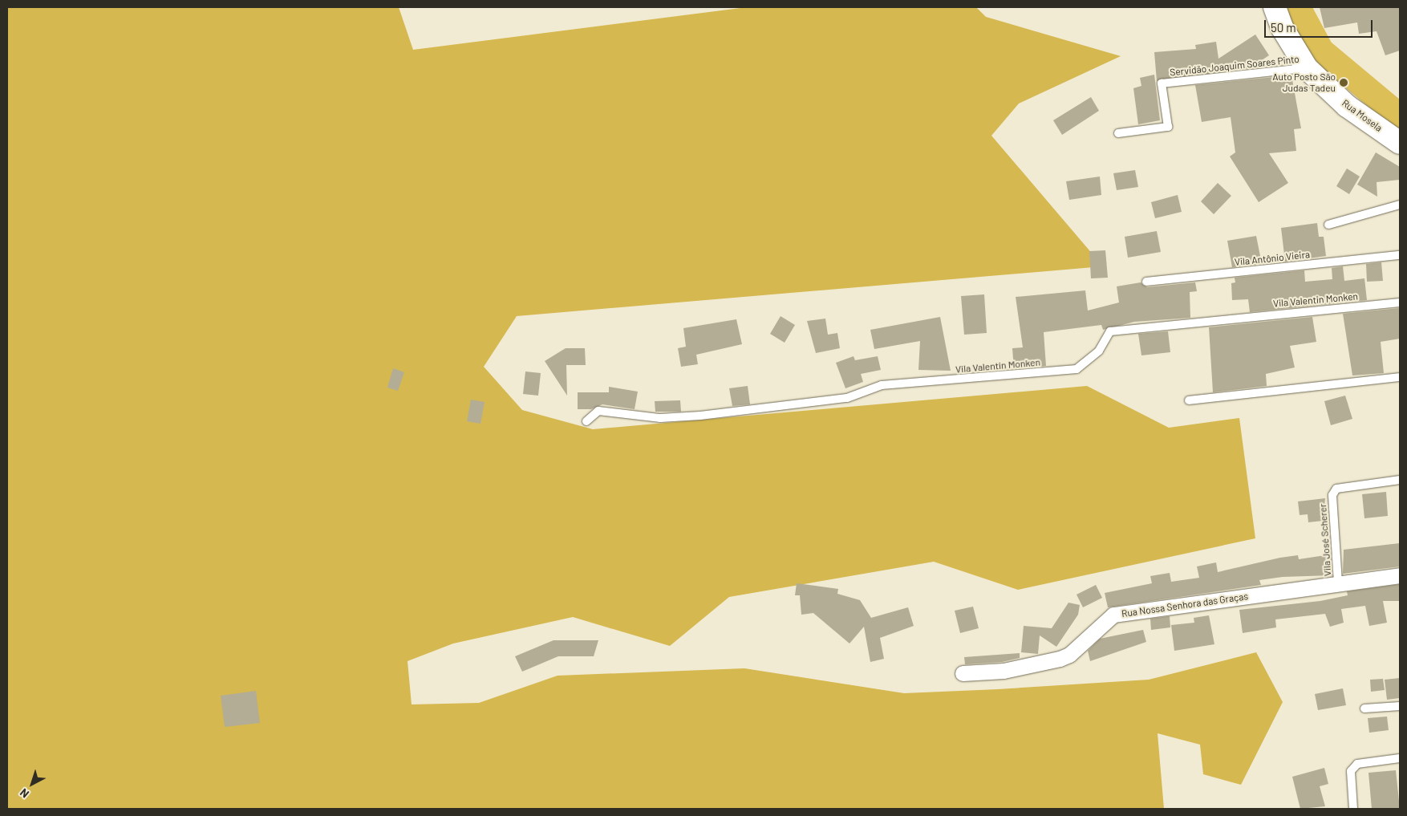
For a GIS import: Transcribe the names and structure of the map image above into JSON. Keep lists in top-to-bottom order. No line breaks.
{"streets":{"street":["Rua Mosela","Rua Nossa Senhora das Graças"],"lane":["Servidão Joaquim Soares Pinto","Vila Antônio Vieira","Vila Valentin Monken","Vila José Scherer"]},"crossings":[["Servidão Joaquim Soares Pinto","Rua Mosela"],["Vila José Scherer","Rua Nossa Senhora das Graças"]],"places":["Auto Posto São Judas Tadeu"],"scale_bar":"50 m","north":"bottom left"}
